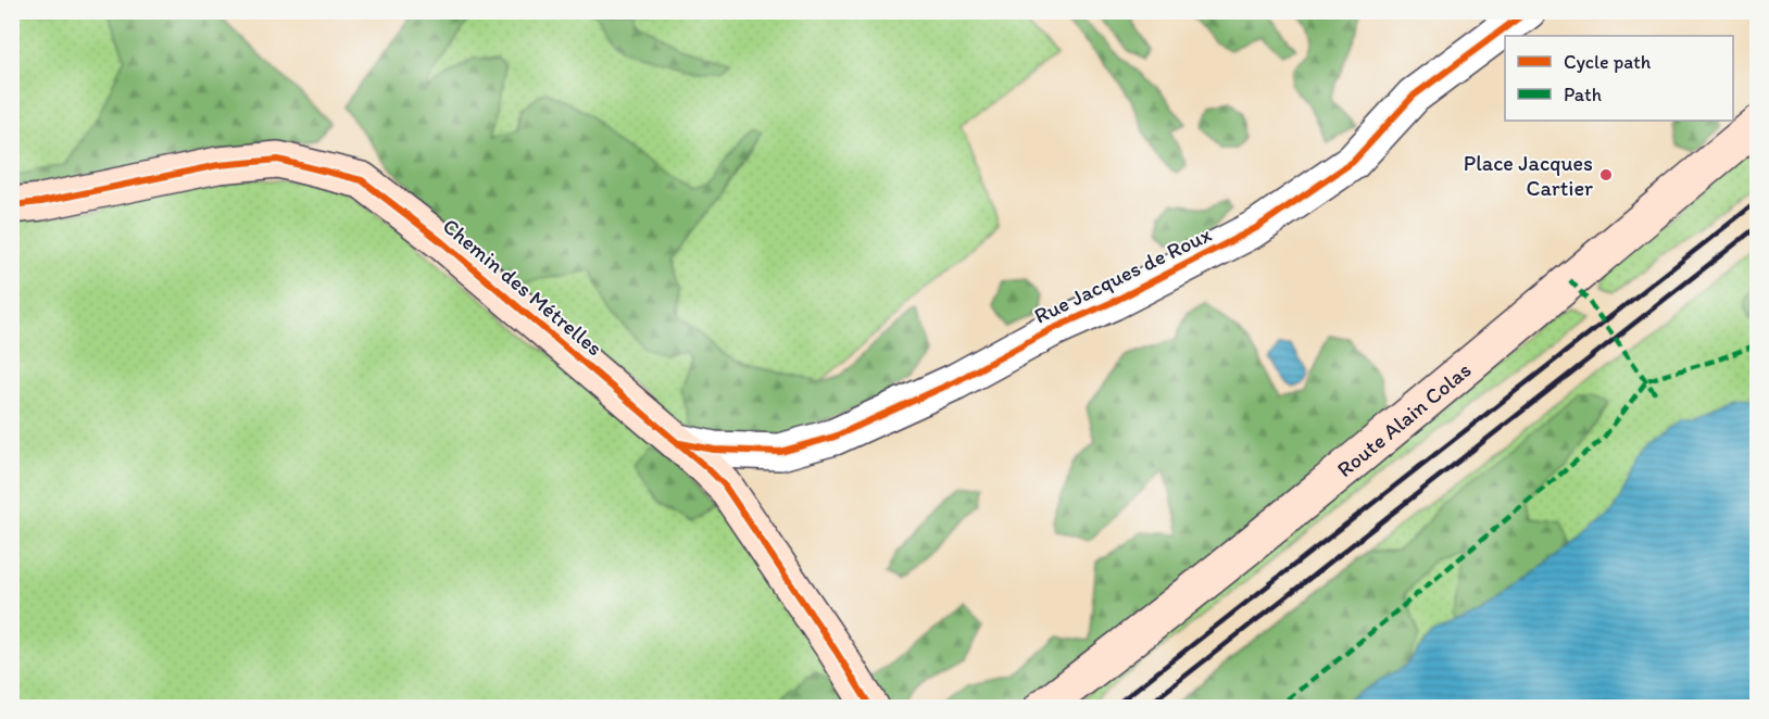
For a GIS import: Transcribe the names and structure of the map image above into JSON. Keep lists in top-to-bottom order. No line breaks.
{"streets":{"street":["Rue Jacques de Roux","Chemin des Métrelles","Route Alain Colas"]},"crossings":[["Rue Jacques de Roux","Chemin des Métrelles"]],"places":["Place Jacques Cartier"],"legend":["Cycle path","Path"]}
